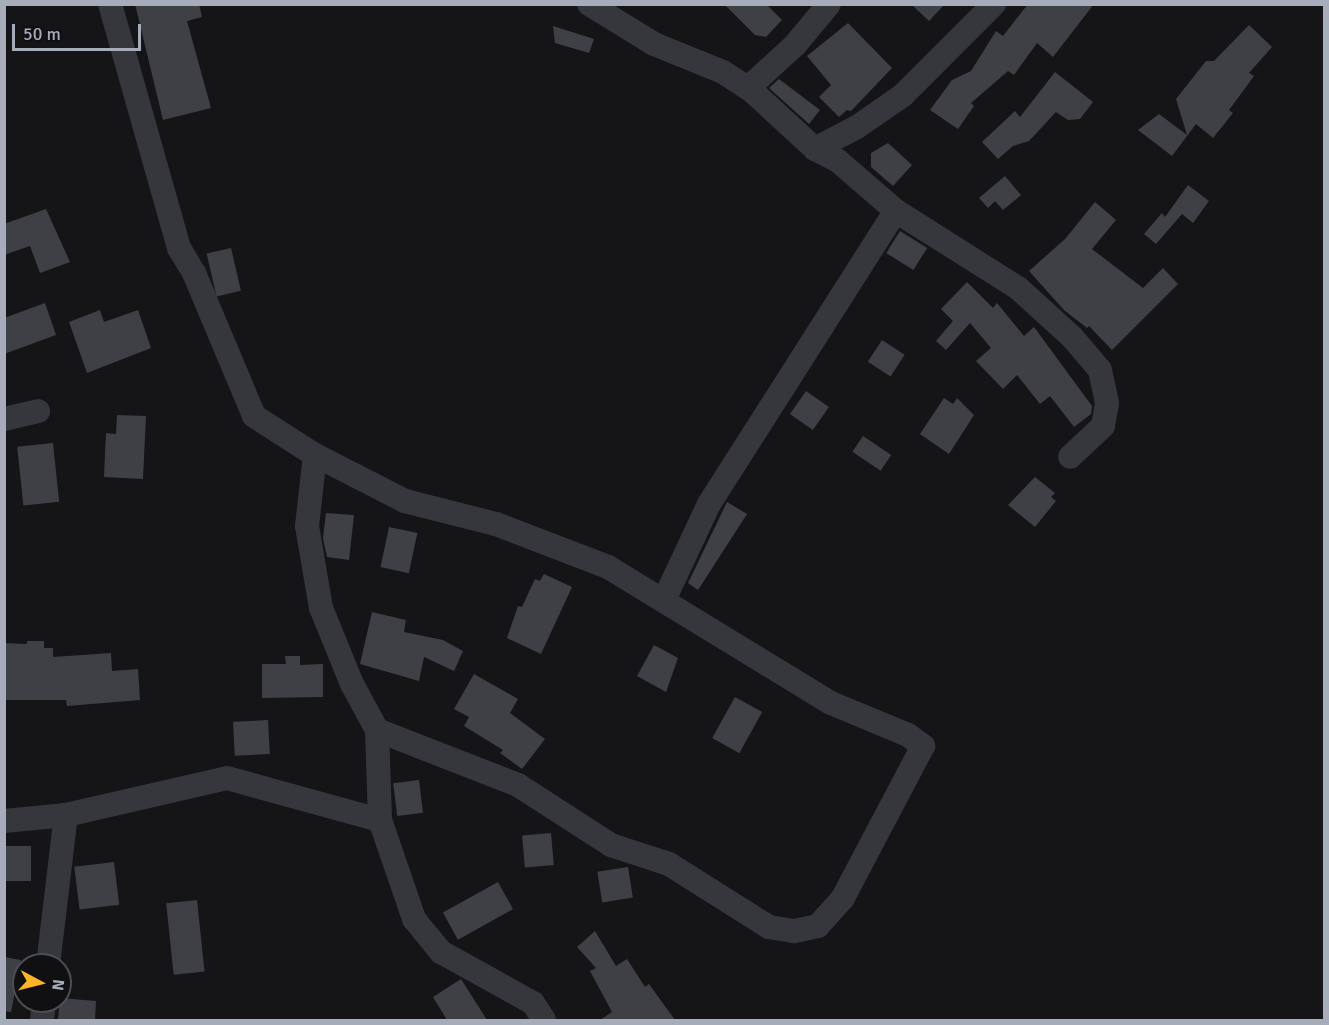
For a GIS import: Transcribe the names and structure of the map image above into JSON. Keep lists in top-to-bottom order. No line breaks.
{"scale_bar":"50 m","north":"right"}
